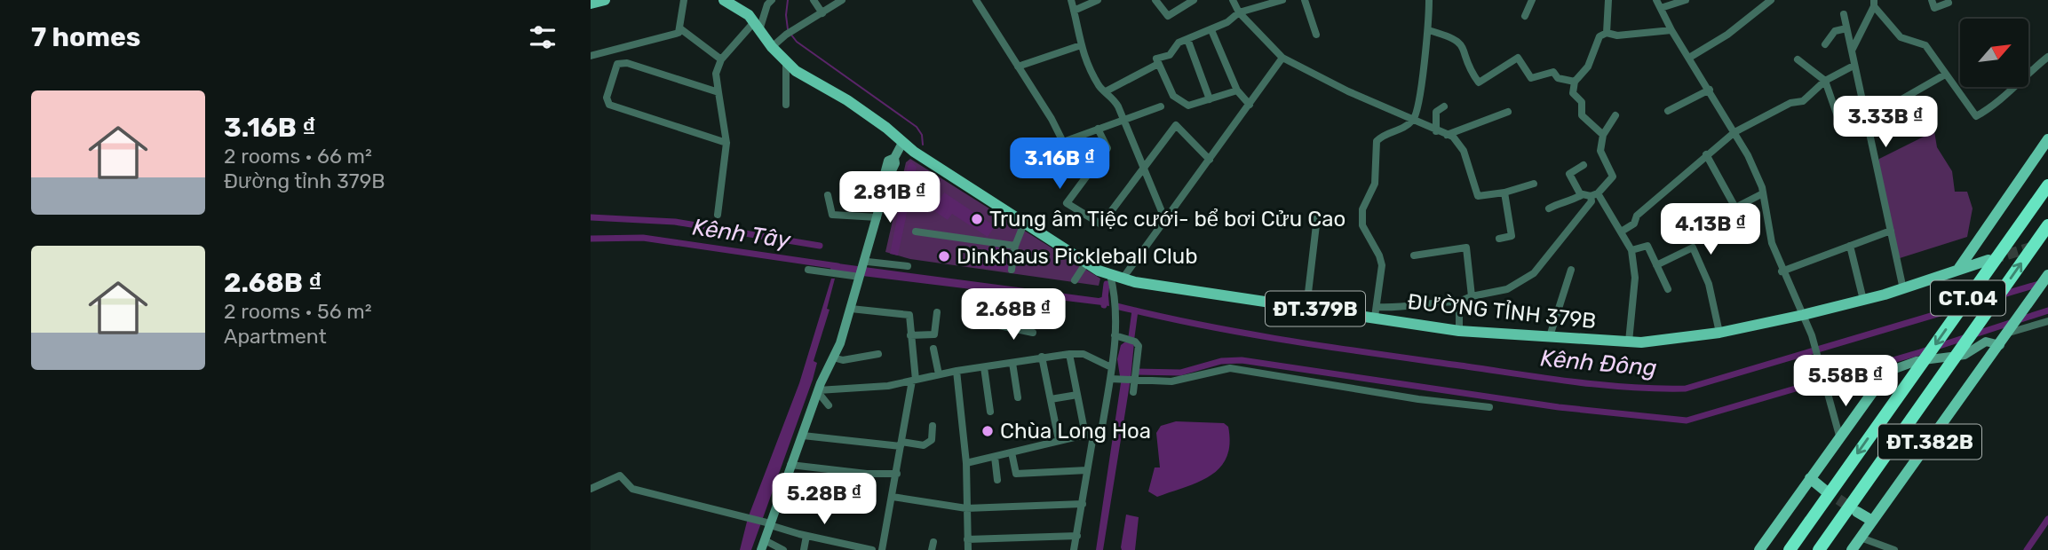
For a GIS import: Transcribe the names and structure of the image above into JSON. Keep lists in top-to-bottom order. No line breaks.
{"streets":{"highway":["CT.04"],"main road":["ĐT.379B","ĐƯỜNG TỈNH 379B","ĐT.382B"]},"water":["Kênh Tây","Kênh Đông"],"places":["Trung âm Tiệc cưới- bể bơi Cửu Cao","Dinkhaus Pickleball Club","Chùa Long Hoa"],"north":"top right","page":{"heading":"7 homes","list":[{"name":"3.16B ₫","note":"2 rooms · 66 m² · Đường tỉnh 379B"},{"name":"2.68B ₫","note":"2 rooms · 56 m² · Apartment"}],"price":["3.33B ₫","3.16B ₫","2.81B ₫","4.13B ₫","2.68B ₫","5.58B ₫","5.28B ₫"]}}
